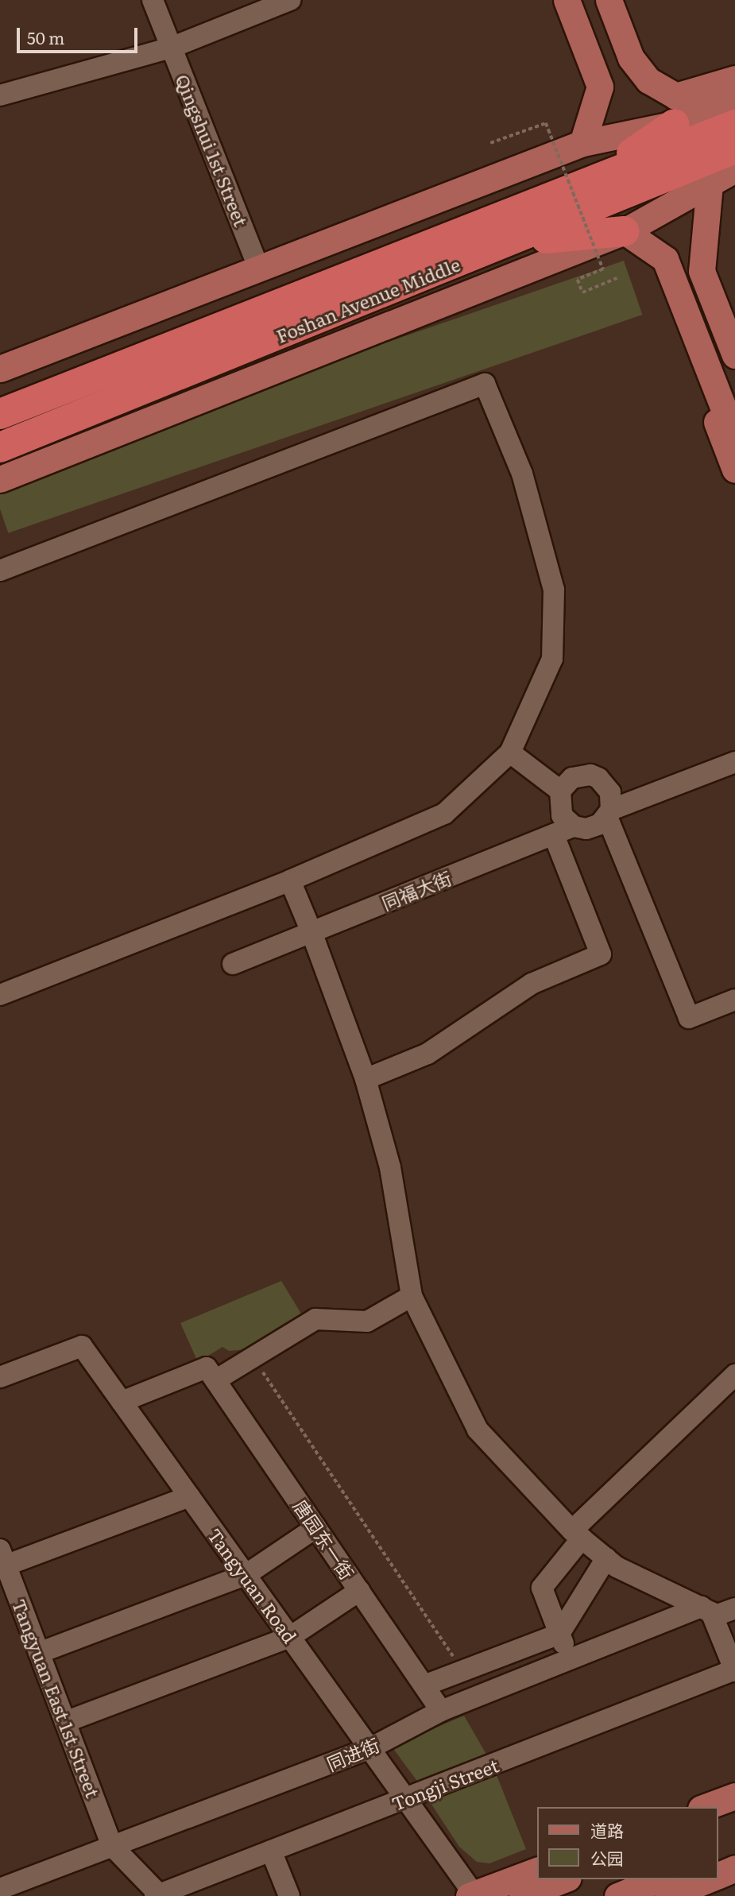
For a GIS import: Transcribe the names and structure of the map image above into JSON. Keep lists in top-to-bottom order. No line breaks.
{"streets":{"highway":["Foshan Avenue Middle"],"street":["Qingshui 1st Street","同福大街","唐园东一街","Tangyuan Road","Tangyuan East 1st Street","同进街","Tongji Street"]},"crossings":[["唐园东一街","同进街"],["Tangyuan Road","同进街"],["Tangyuan Road","Tongji Street"],["Tangyuan East 1st Street","同进街"]],"legend":["道路","公园"],"scale_bar":"50 m"}
